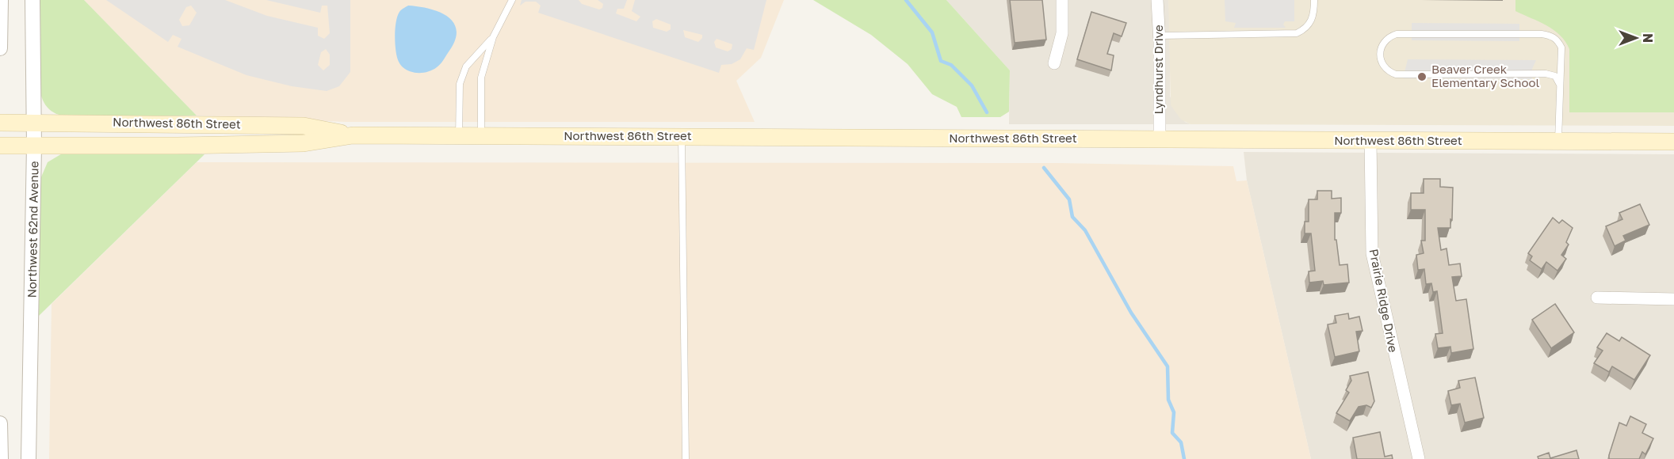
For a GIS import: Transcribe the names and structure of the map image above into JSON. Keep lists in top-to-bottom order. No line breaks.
{"streets":{"main road":["Northwest 86th Street"],"street":["Lyndhurst Drive","Northwest 62nd Avenue","Prairie Ridge Drive"]},"crossings":[["Lyndhurst Drive","Northwest 86th Street"],["Northwest 86th Street","Northwest 62nd Avenue"],["Northwest 86th Street","Prairie Ridge Drive"]],"places":["Beaver Creek Elementary School"],"north":"right"}
